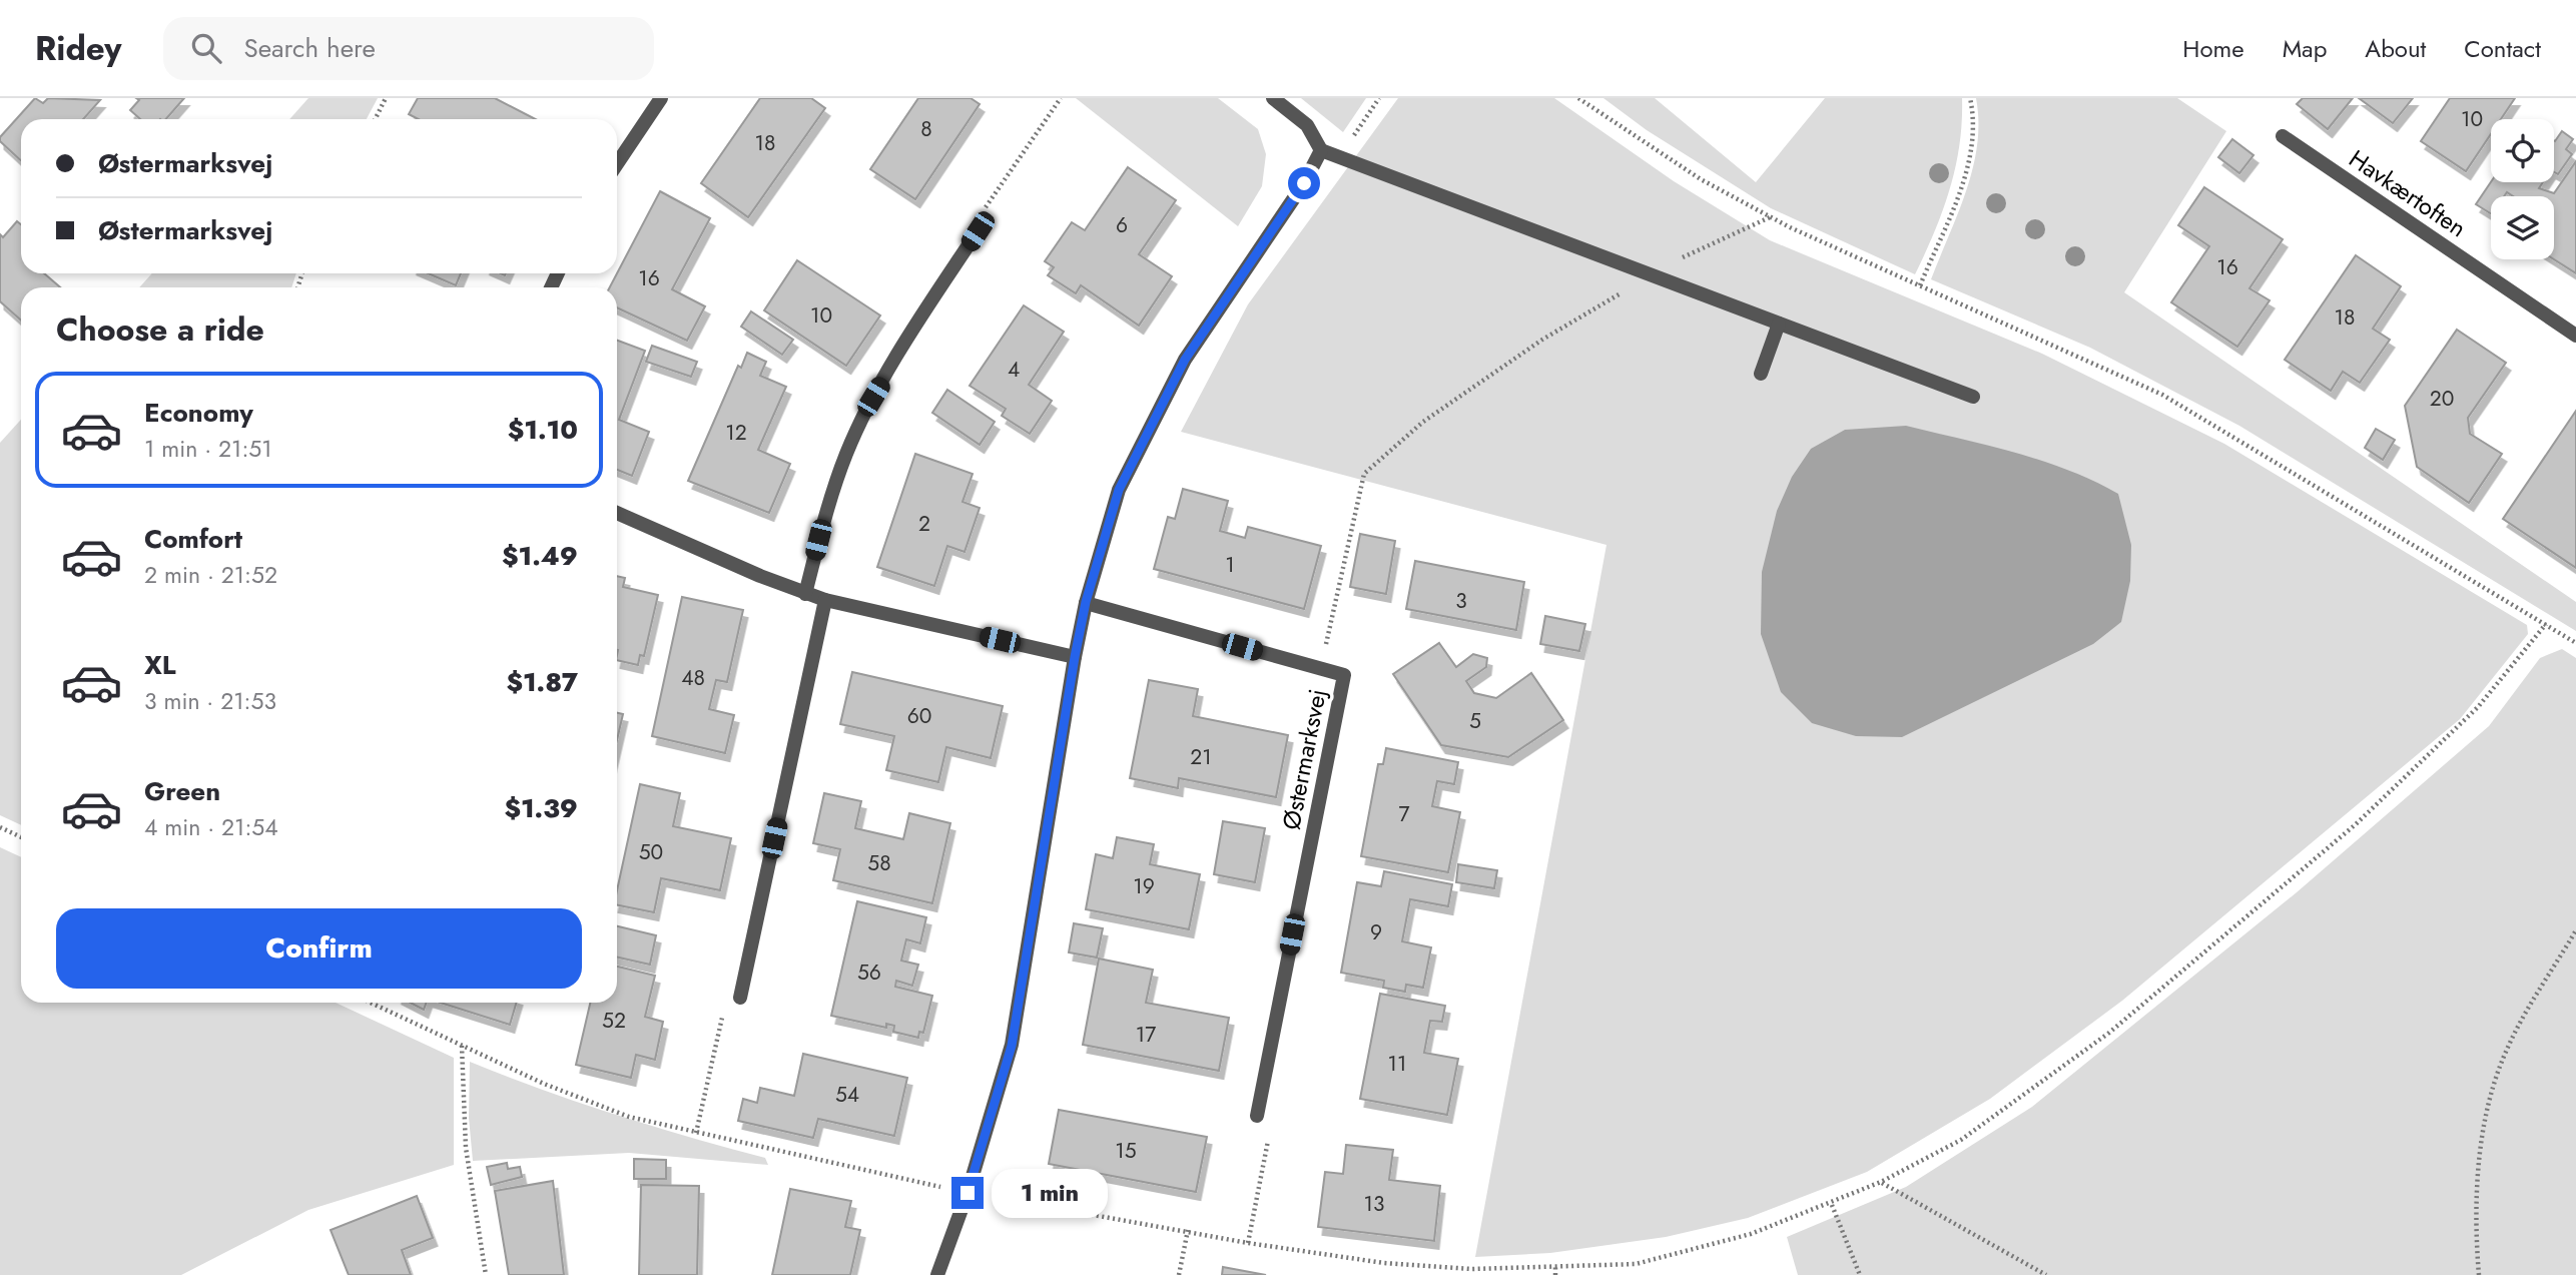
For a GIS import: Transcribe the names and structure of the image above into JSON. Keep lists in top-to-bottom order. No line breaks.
{"streets":{"street":["Havkærtoften","Østermarksvej"]},"house_numbers":["10","8","18","6","16","16","10","18","4","20","12","2","1","3","48","60","5","21","7","50","58","19","9","56","52","17","11","54","15","13"],"page":{"header":"Ridey","search":"Search here","nav":["Home","Map","About","Contact"],"banner":["Østermarksvej","Østermarksvej"],"heading":"Choose a ride","list":[{"name":"Economy","note":"1 min · 21:51","value":"$1.10"},{"name":"Comfort","note":"2 min · 21:52","value":"$1.49"},{"name":"XL","note":"3 min · 21:53","value":"$1.87"},{"name":"Green","note":"4 min · 21:54","value":"$1.39"}],"buttons":"Confirm","bubble":"1 min"}}
